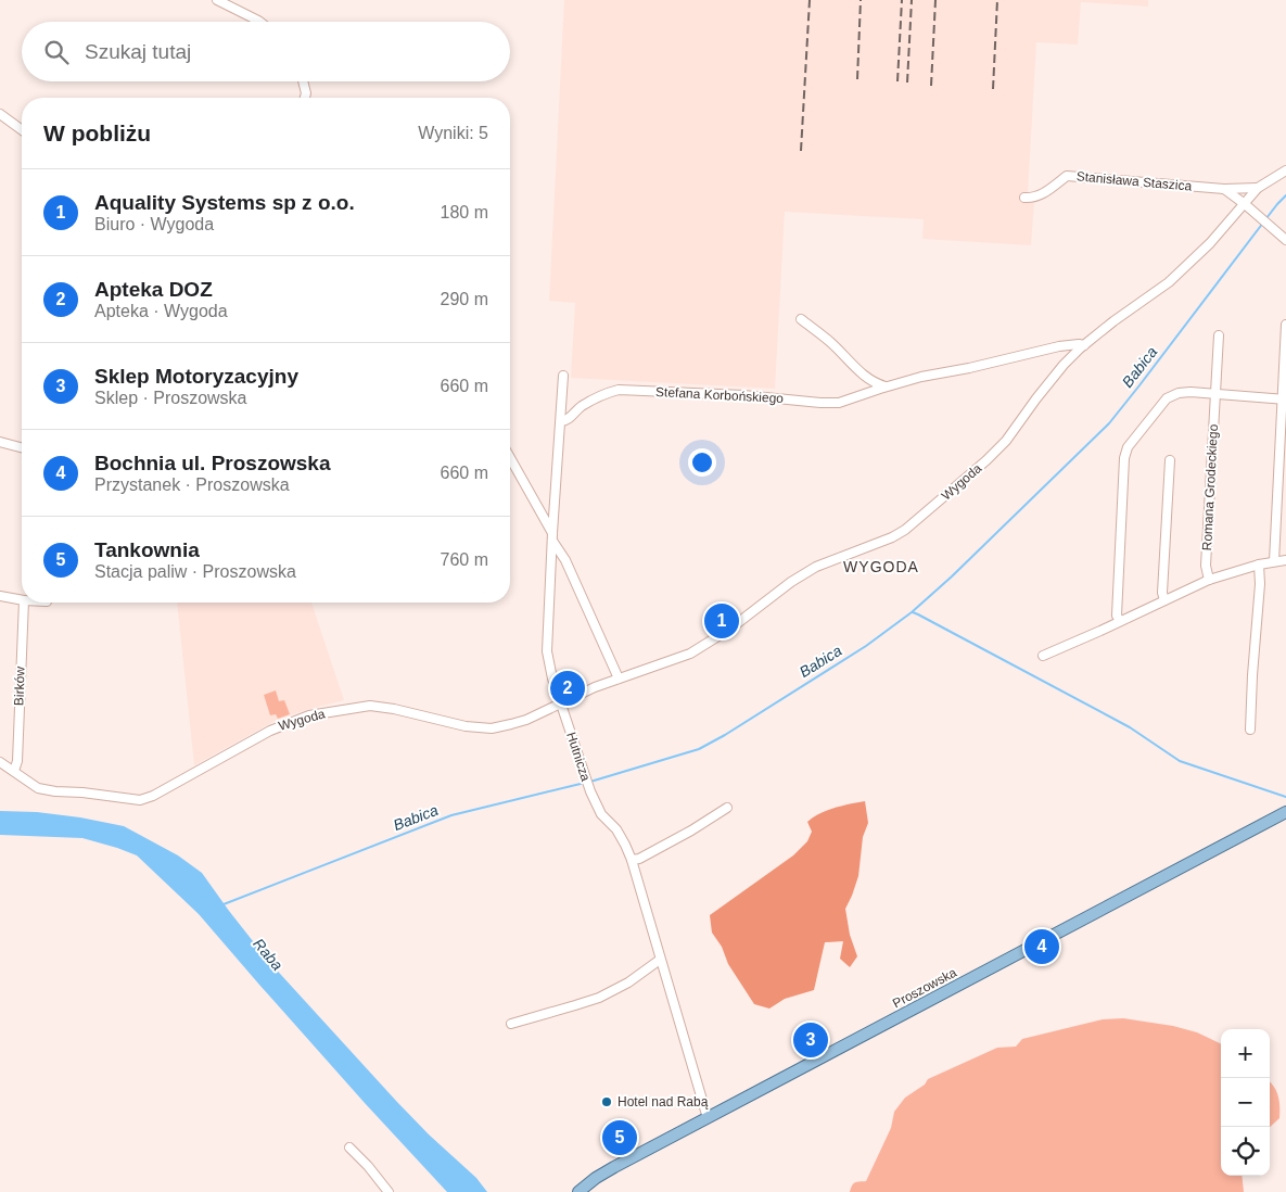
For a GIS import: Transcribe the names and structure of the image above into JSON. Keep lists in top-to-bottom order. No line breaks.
{"streets":{"main road":["Proszowska"],"street":["Stanisława Staszica","Stefana Korbońskiego","Wygoda","Romana Grodeckiego","Birków","Hutnicza"]},"crossings":[["Stefana Korbońskiego","Wygoda"],["Stefana Korbońskiego","Hutnicza"],["Wygoda","Birków"],["Wygoda","Hutnicza"],["Hutnicza","Proszowska"]],"districts":["WYGODA"],"water":["Babica","Raba"],"places":["Hotel nad Rabą"],"page":{"search":"Szukaj tutaj","heading":["W pobliżu","Wyniki: 5"],"list":[{"mark":"1","name":"Aquality Systems sp z o.o.","note":"Biuro · Wygoda","value":"180 m"},{"mark":"2","name":"Apteka DOZ","note":"Apteka · Wygoda","value":"290 m"},{"mark":"3","name":"Sklep Motoryzacyjny","note":"Sklep · Proszowska","value":"660 m"},{"mark":"4","name":"Bochnia ul. Proszowska","note":"Przystanek · Proszowska","value":"660 m"},{"mark":"5","name":"Tankownia","note":"Stacja paliw · Proszowska","value":"760 m"}],"pins":["1","2","4","3","5"],"map_buttons":["+","−"]}}
